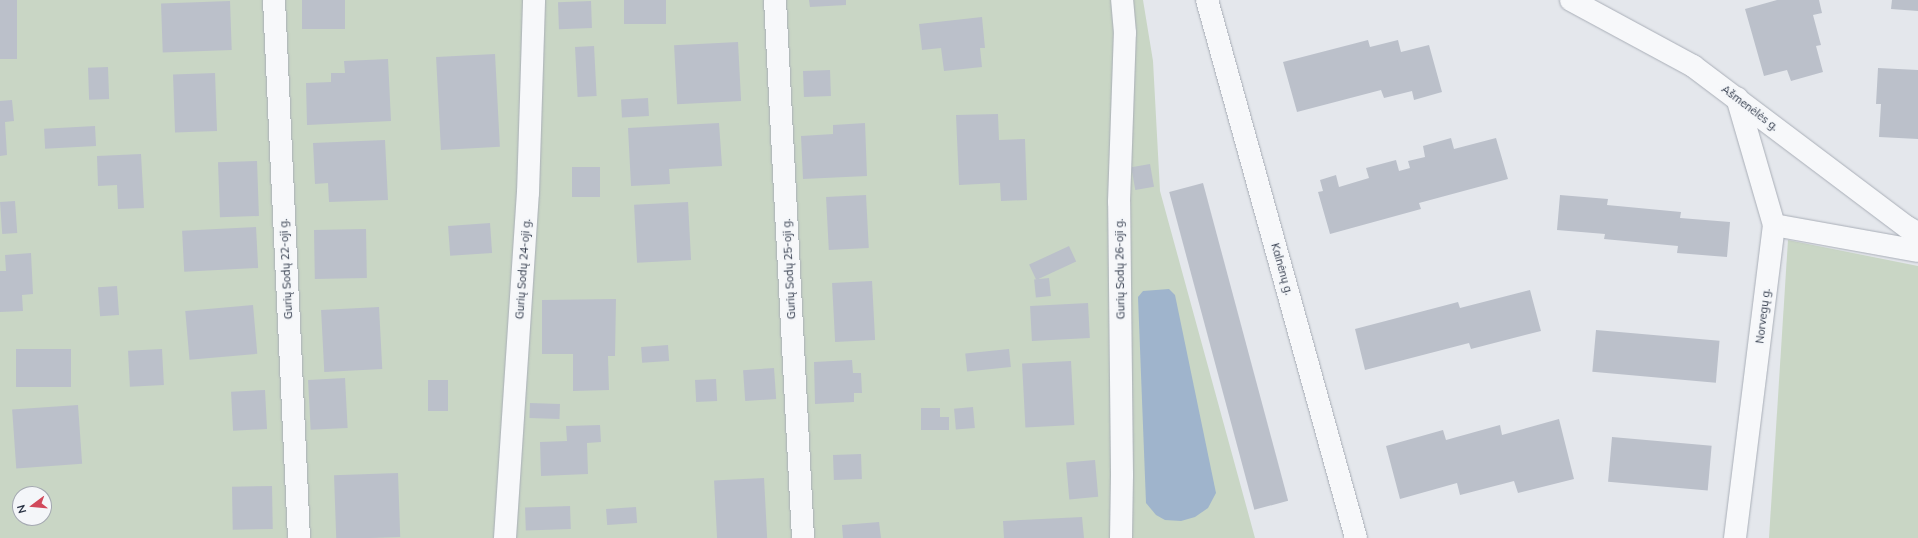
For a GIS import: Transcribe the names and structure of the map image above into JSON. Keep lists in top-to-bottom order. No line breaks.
{"streets":{"street":["Ašmenėlės g.","Gurių Sodų 22-oji g.","Gurių Sodų 24-oji g.","Gurių Sodų 25-oji g.","Gurių Sodų 26-oji g.","Kalnėnų g.","Norvegų g."]},"crossings":[["Ašmenėlės g.","Norvegų g."]],"north":"left"}
